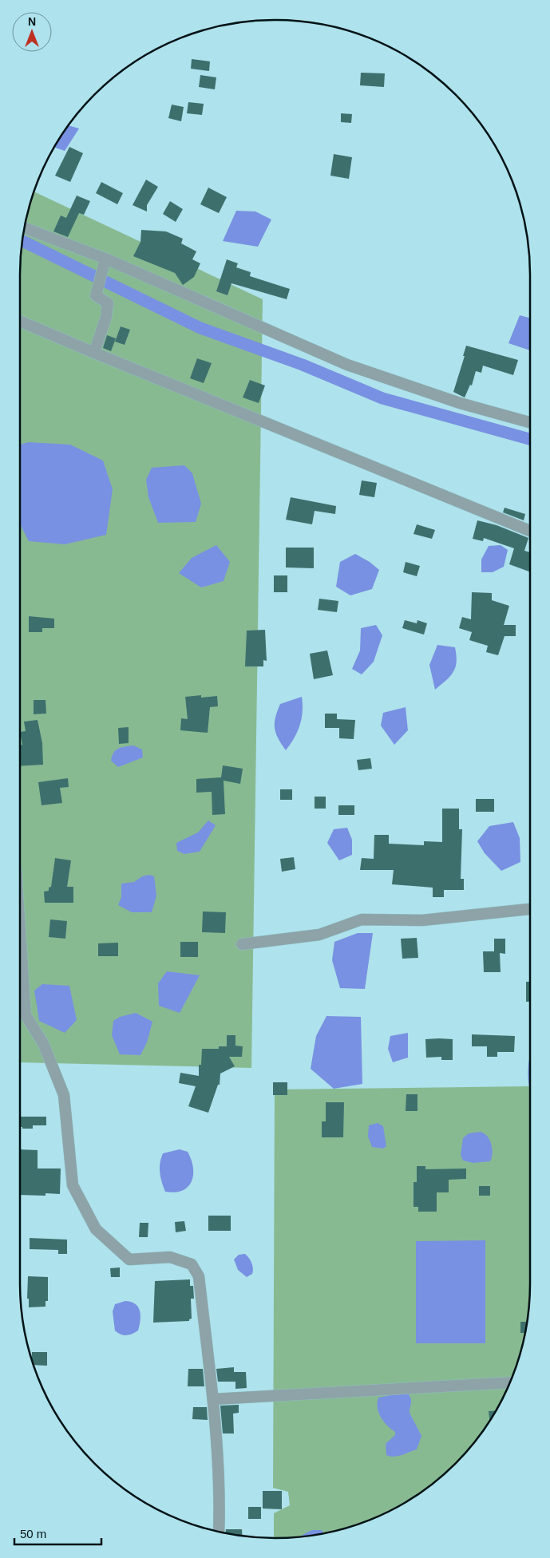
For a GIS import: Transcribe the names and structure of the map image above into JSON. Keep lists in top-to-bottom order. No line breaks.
{"scale_bar":"50 m","north":"top"}
